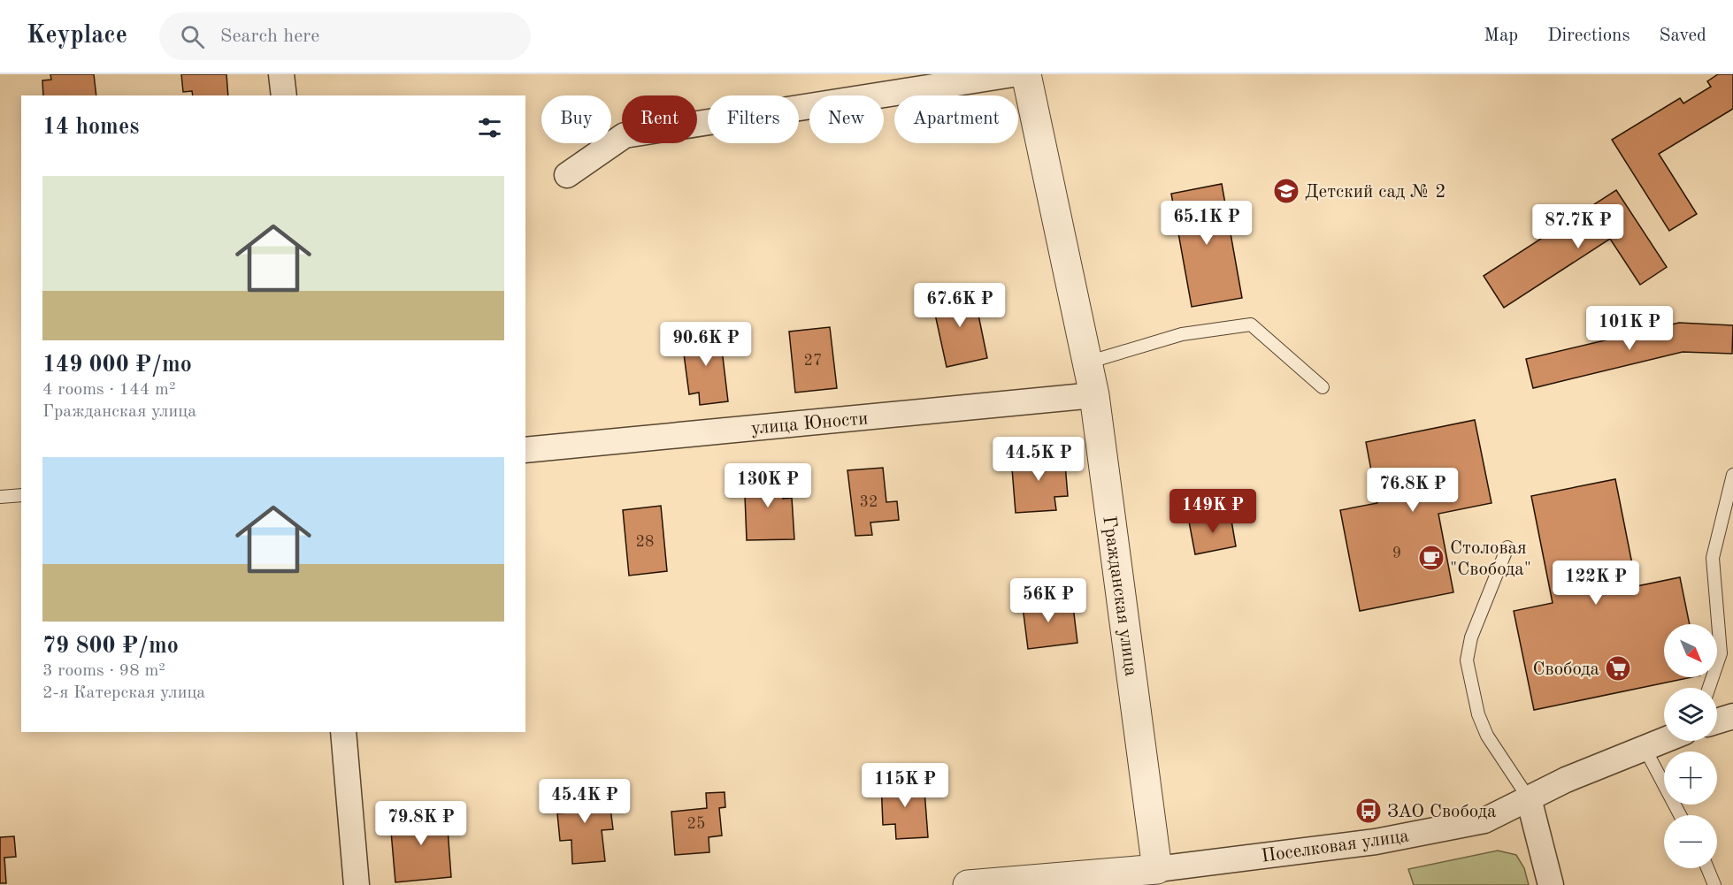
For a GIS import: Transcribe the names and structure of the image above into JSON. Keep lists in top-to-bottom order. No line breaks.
{"streets":{"street":["улица Юности","Гражданская улица","Поселковая улица"]},"crossings":[["улица Юности","Гражданская улица"],["Гражданская улица","Поселковая улица"]],"places":{"school or university":["Детский сад № 2"],"cafe":["Столовая \"Свобода\""],"supermarket":["Свобода"],"bus stop":["ЗАО Свобода"]},"house_numbers":["27","32","28","9","25"],"north":"bottom right","page":{"header":"Keyplace","search":"Search here","nav":["Map","Directions","Saved"],"chip":["Buy","Rent","Filters","New","Apartment"],"heading":"14 homes","list":[{"name":"149 000 ₽/mo","note":"4 rooms · 144 m² · Гражданская улица"},{"name":"79 800 ₽/mo","note":"3 rooms · 98 m² · 2-я Катерская улица"}],"price":["65.1K ₽","87.7K ₽","67.6K ₽","101K ₽","90.6K ₽","44.5K ₽","130K ₽","76.8K ₽","149K ₽","122K ₽","56K ₽","115K ₽","45.4K ₽","79.8K ₽"],"map_buttons":["+","−"]}}
